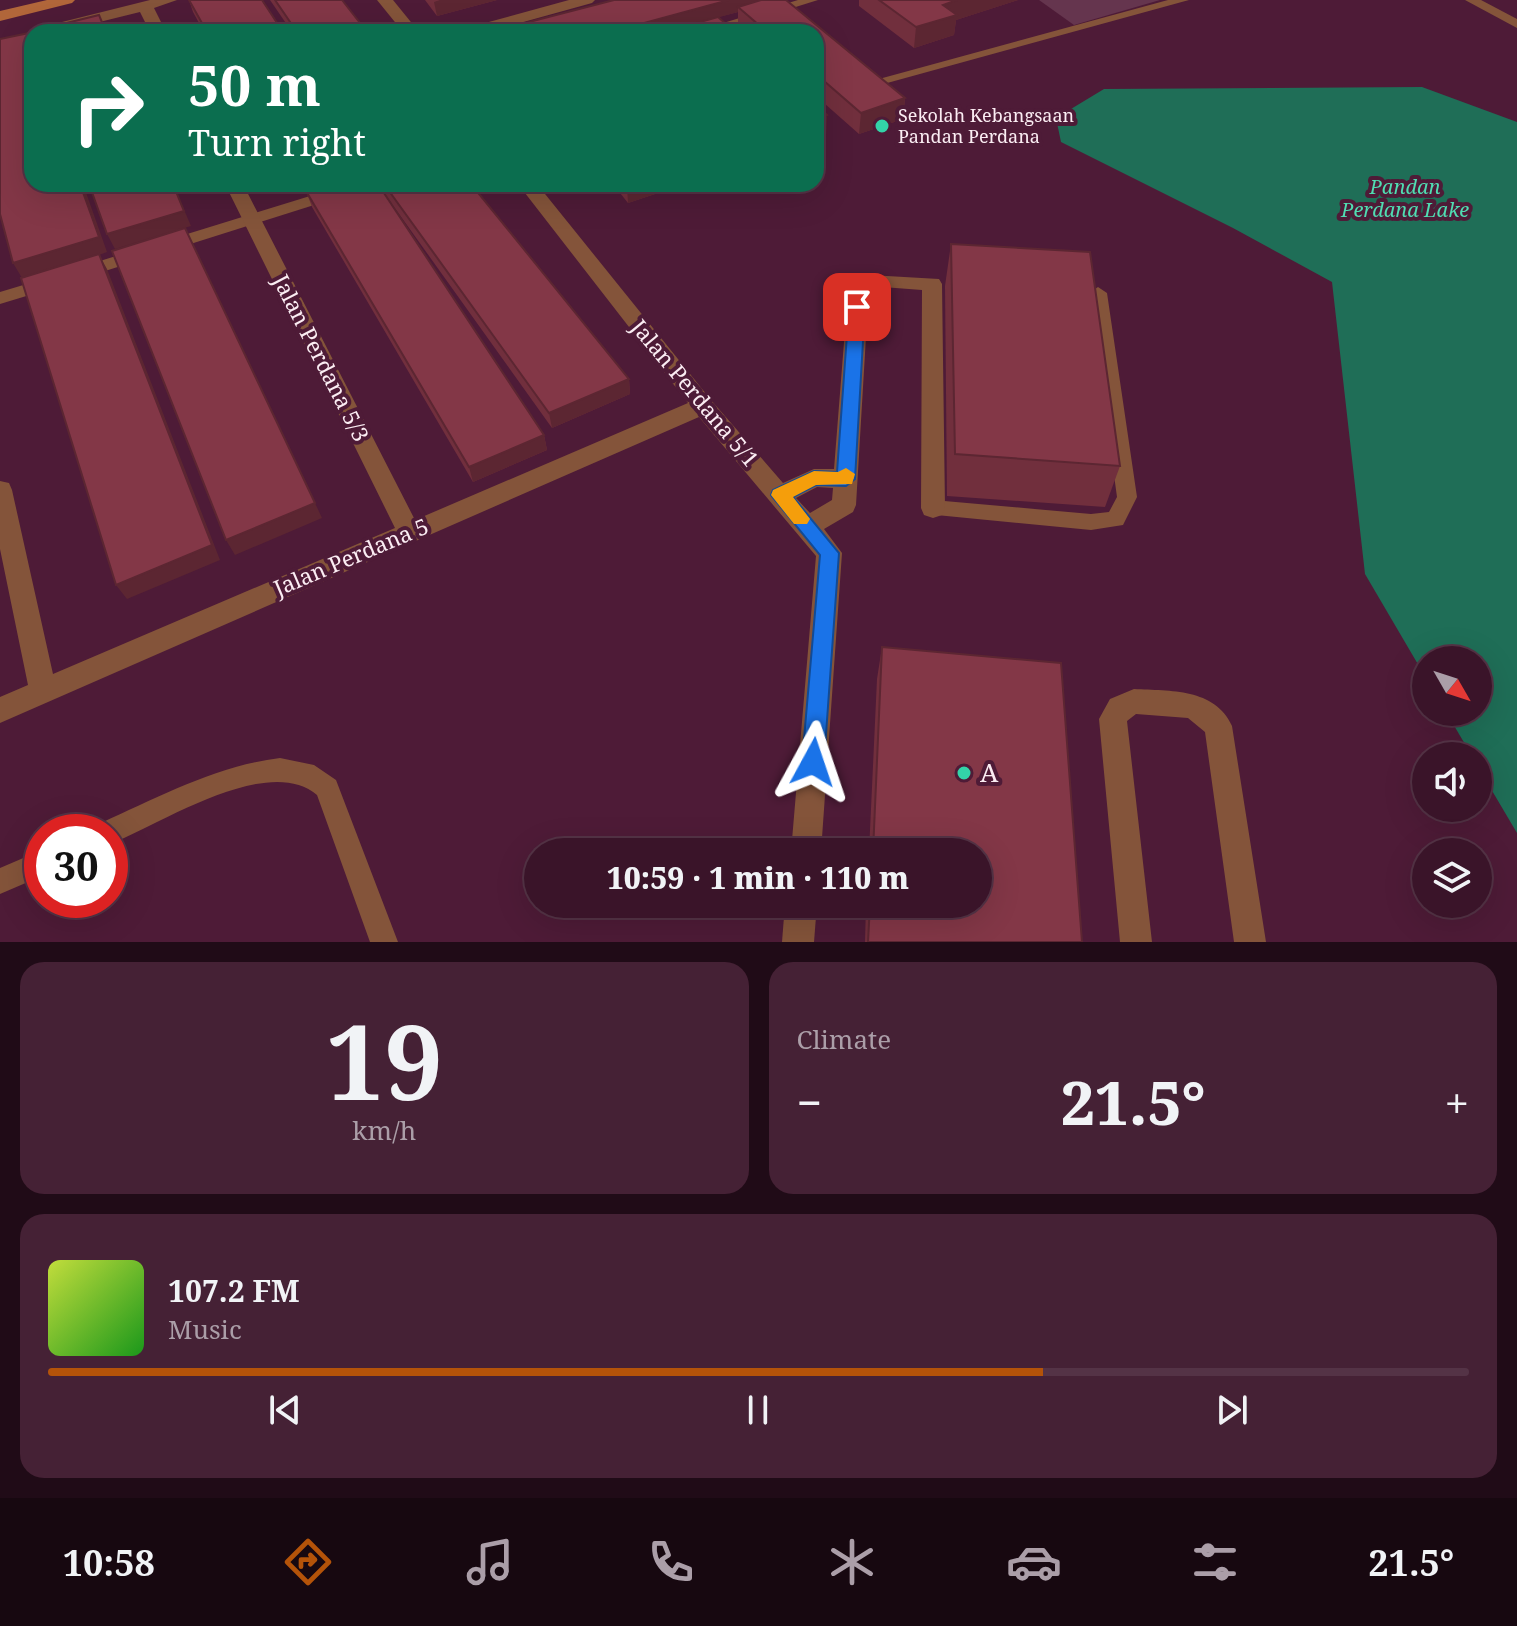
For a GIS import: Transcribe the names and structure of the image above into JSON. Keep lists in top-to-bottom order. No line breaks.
{"streets":{"street":["Jalan Perdana 5/3","Jalan Perdana 5/1","Jalan Perdana 5"]},"crossings":[["Jalan Perdana 5/3","Jalan Perdana 5"],["Jalan Perdana 5/1","Jalan Perdana 5"]],"water":["Pandan Perdana Lake"],"places":["Sekolah Kebangsaan Pandan Perdana","A"],"north":"bottom right","page":{"turn":["50 m","Turn right"],"limit":"30","trip":"10:59 · 1 min · 110 m","tile":[["19","km/h"],"Climate"],"heat":["−","21.5°","+"],"song":["107.2 FM","Music"],"tabs":["10:58","21.5°"]}}
